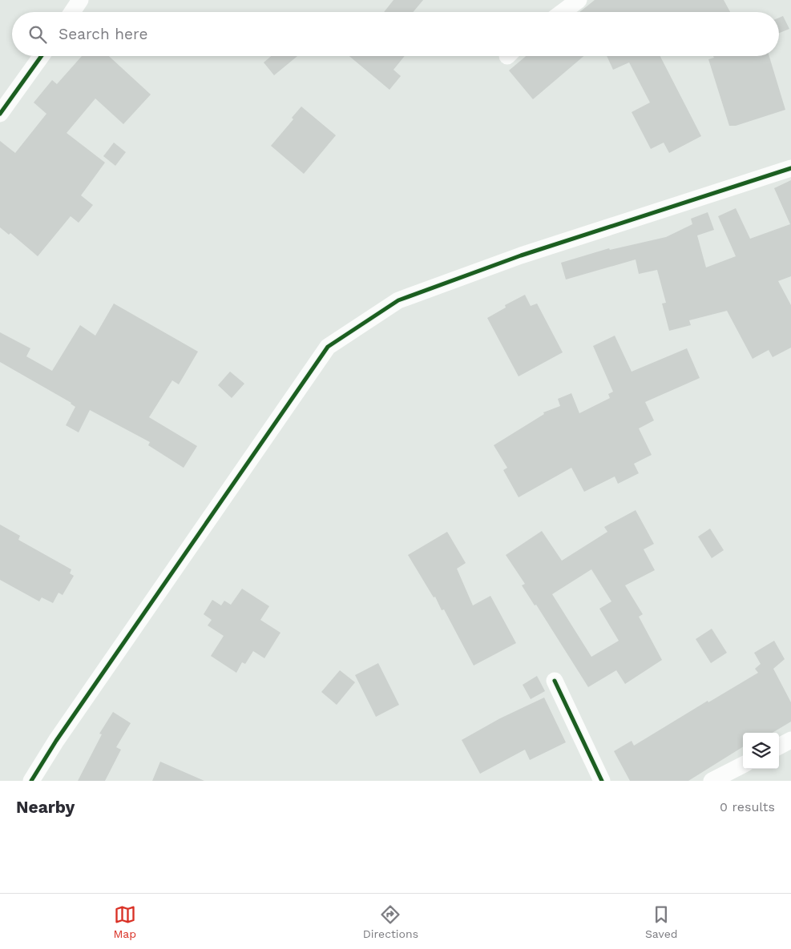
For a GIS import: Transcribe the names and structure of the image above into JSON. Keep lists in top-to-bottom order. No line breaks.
{"page":{"search":"Search here","heading":["Nearby","0 results"],"nav":["Map","Directions","Saved"]}}
